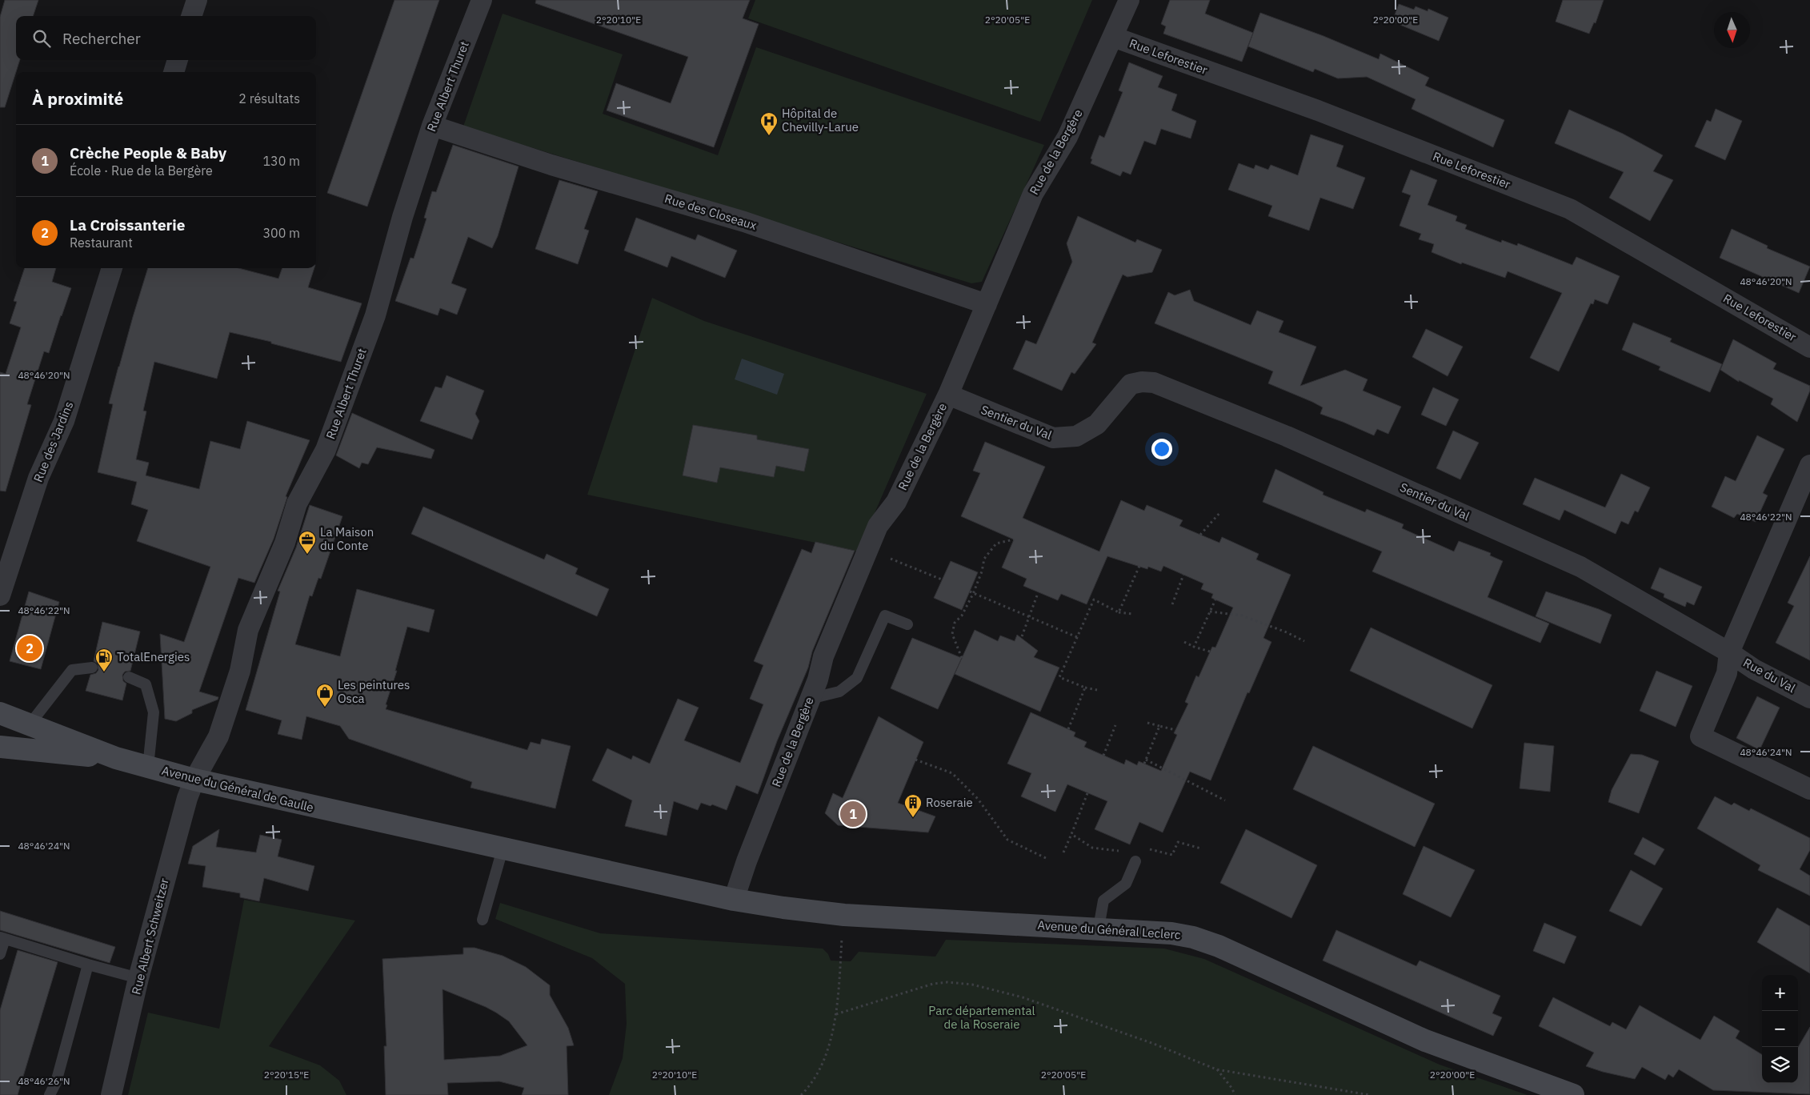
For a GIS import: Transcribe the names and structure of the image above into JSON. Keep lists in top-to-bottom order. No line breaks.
{"streets":{"main road":["Avenue du Général de Gaulle","Avenue du Général Leclerc"],"street":["Rue Leforestier","Rue Albert Thuret","Rue de la Bergère","Rue des Closeaux","Sentier du Val","Rue des Jardins","Rue du Val","Rue Albert Schweitzer"]},"crossings":[["Rue Leforestier","Rue de la Bergère"],["Rue Albert Thuret","Rue des Closeaux"],["Rue Albert Thuret","Avenue du Général de Gaulle"],["Rue Albert Thuret","Rue Albert Schweitzer"],["Rue de la Bergère","Rue des Closeaux"],["Rue de la Bergère","Sentier du Val"],["Rue de la Bergère","Avenue du Général Leclerc"],["Sentier du Val","Rue du Val"],["Avenue du Général de Gaulle","Avenue du Général Leclerc"],["Avenue du Général de Gaulle","Rue Albert Schweitzer"]],"parks":["Parc départemental de la Roseraie"],"places":{"hospital":["Hôpital de Chevilly-Larue"],"office":["La Maison du Conte"],"fuel station":["TotalEnergies"],"shop":["Les peintures Osca"],"building":["Roseraie"]},"north":"bottom","page":{"search":"Rechercher","heading":["À proximité","2 résultats"],"list":[{"mark":"1","name":"Crèche People & Baby","note":"École · Rue de la Bergère","value":"130 m"},{"mark":"2","name":"La Croissanterie","note":"Restaurant","value":"300 m"}],"pins":["2","1"],"map_buttons":["+","−"]},"coordinates":["2°20'10\"E","2°20'05\"E","2°20'00\"E","48°46'20\"N","48°46'22\"N","48°46'24\"N","2°20'15\"E","48°46'26\"N"]}
